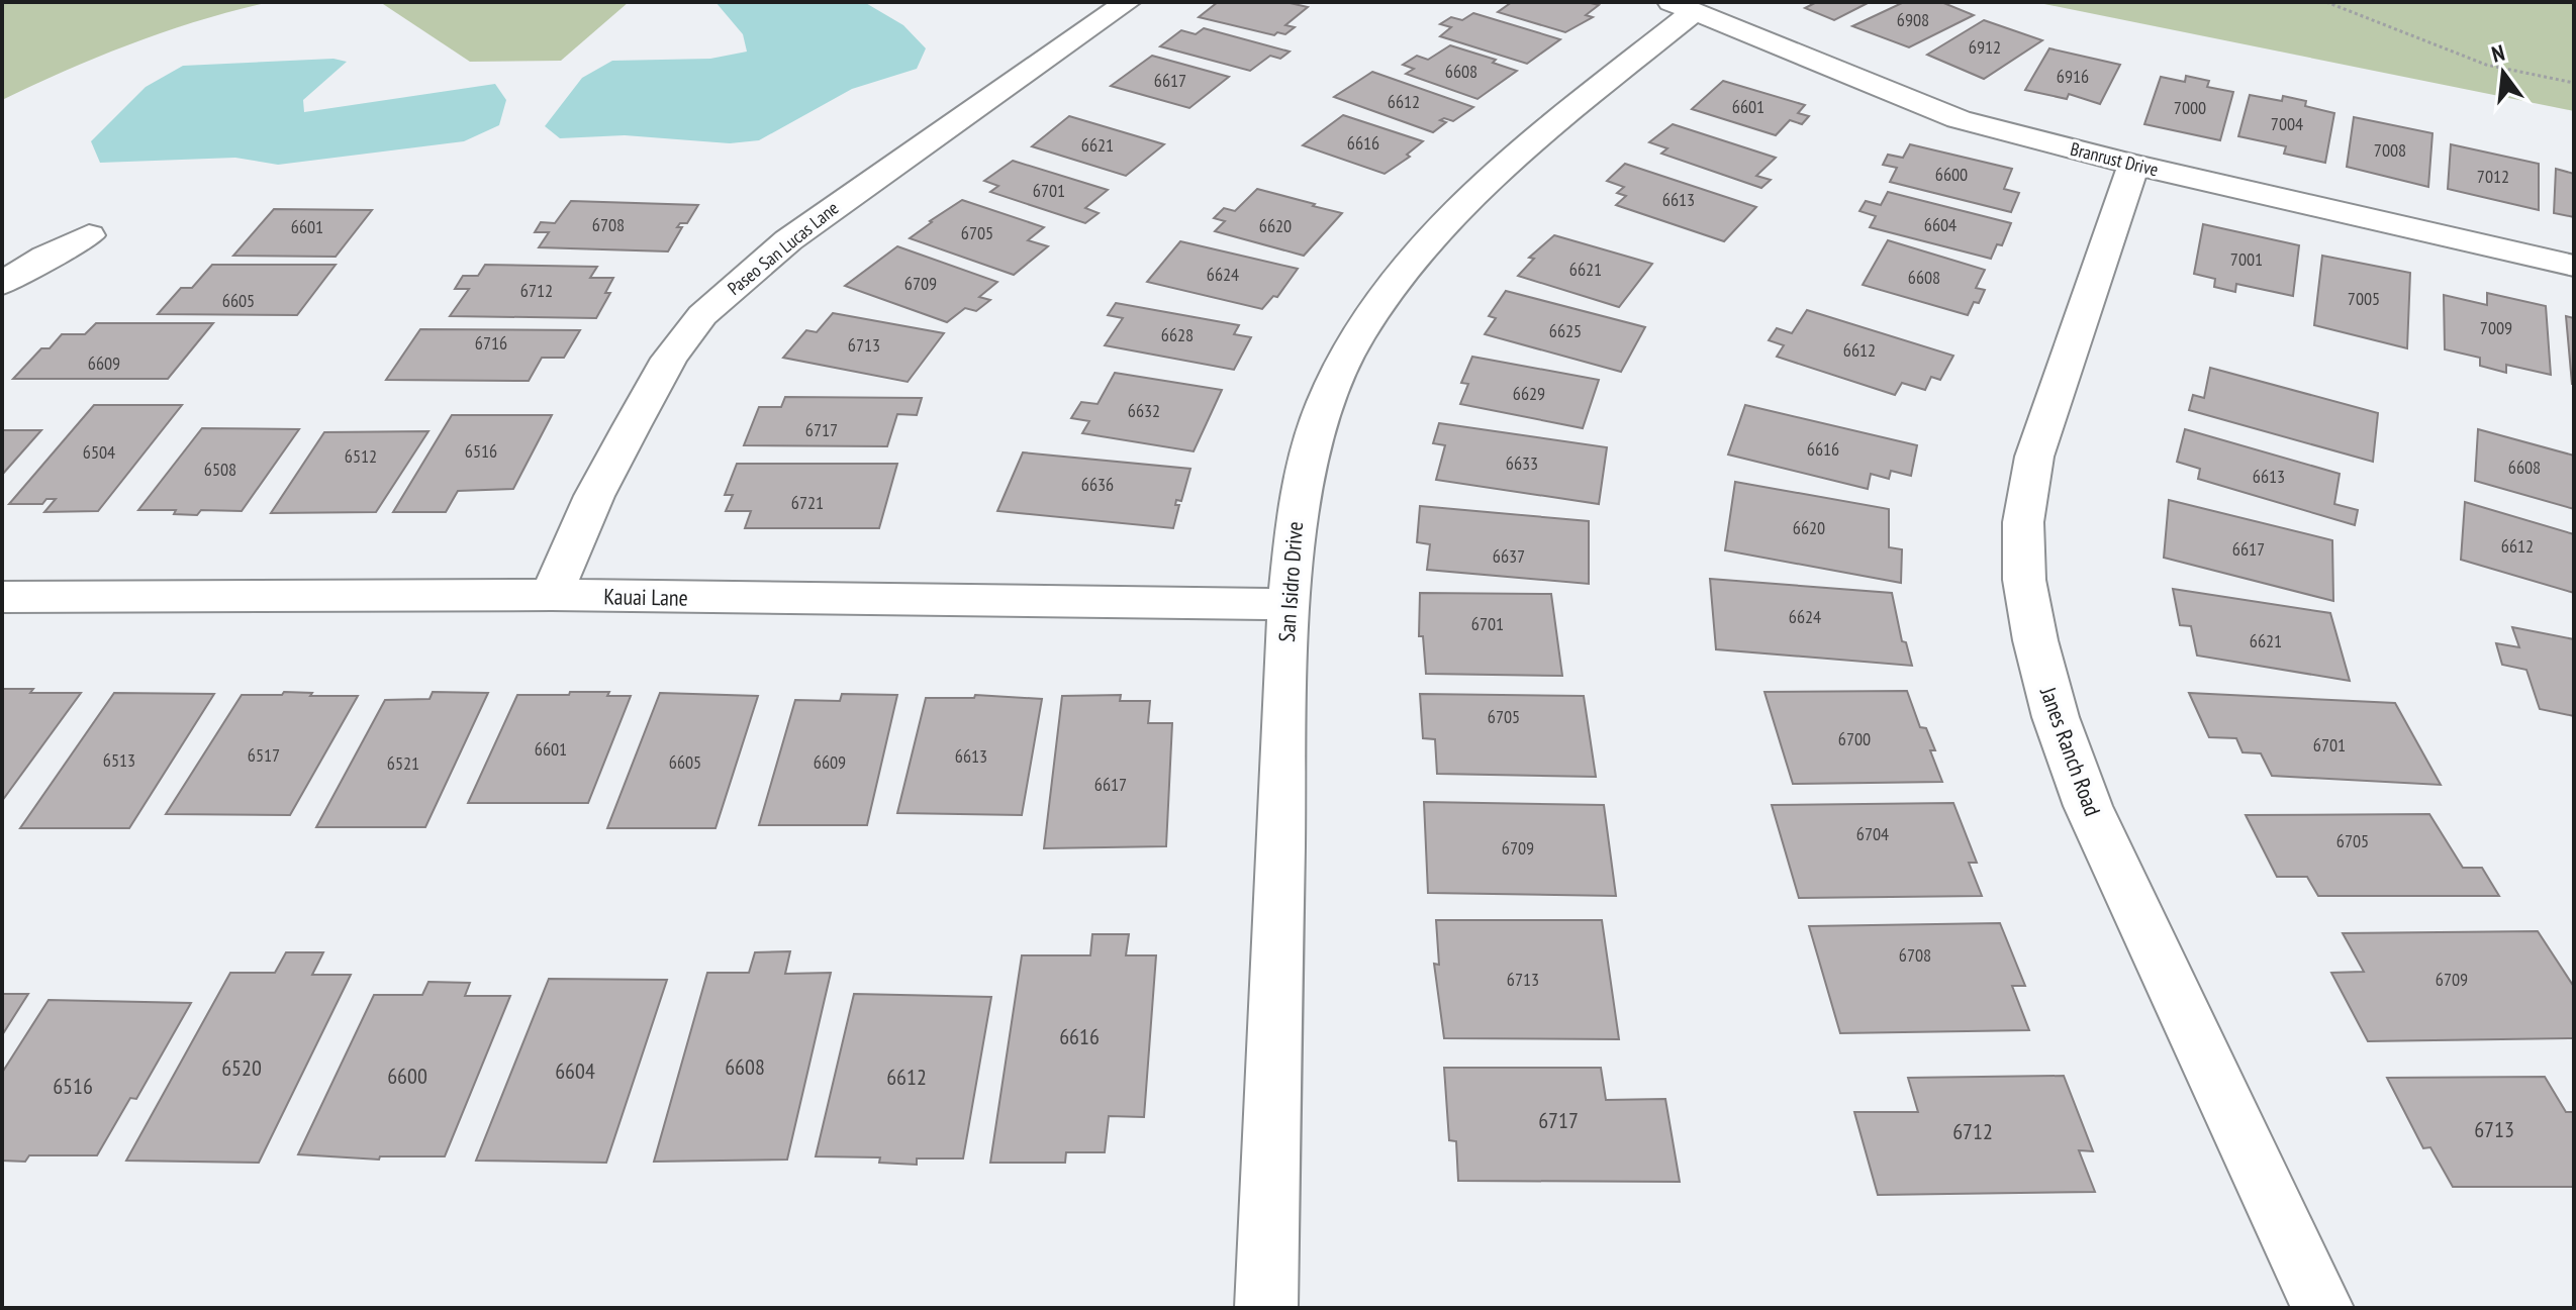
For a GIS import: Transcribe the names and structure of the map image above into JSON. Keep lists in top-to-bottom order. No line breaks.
{"streets":{"street":["Branrust Drive","Paseo San Lucas Lane","San Isidro Drive","Kauai Lane","Janes Ranch Road"]},"crossings":[["Branrust Drive","San Isidro Drive"],["Branrust Drive","Janes Ranch Road"],["Paseo San Lucas Lane","Kauai Lane"],["San Isidro Drive","Kauai Lane"]],"house_numbers":["6908","6912","6608","6916","6617","6612","6601","7000","7004","6616","6621","7008","6600","7012","6701","6613","6708","6604","6620","6601","6705","7001","6621","6624","6608","6709","6712","7005","6605","7009","6625","6628","6716","6713","6612","6609","6629","6632","6717","6616","6516","6504","6512","6633","6608","6508","6613","6636","6721","6620","6612","6617","6637","6624","6701","6621","6705","6700","6701","6601","6517","6613","6513","6605","6609","6521","6617","6704","6705","6709","6708","6713","6709","6616","6608","6520","6604","6600","6612","6516","6717","6713","6712"],"north":"top"}
